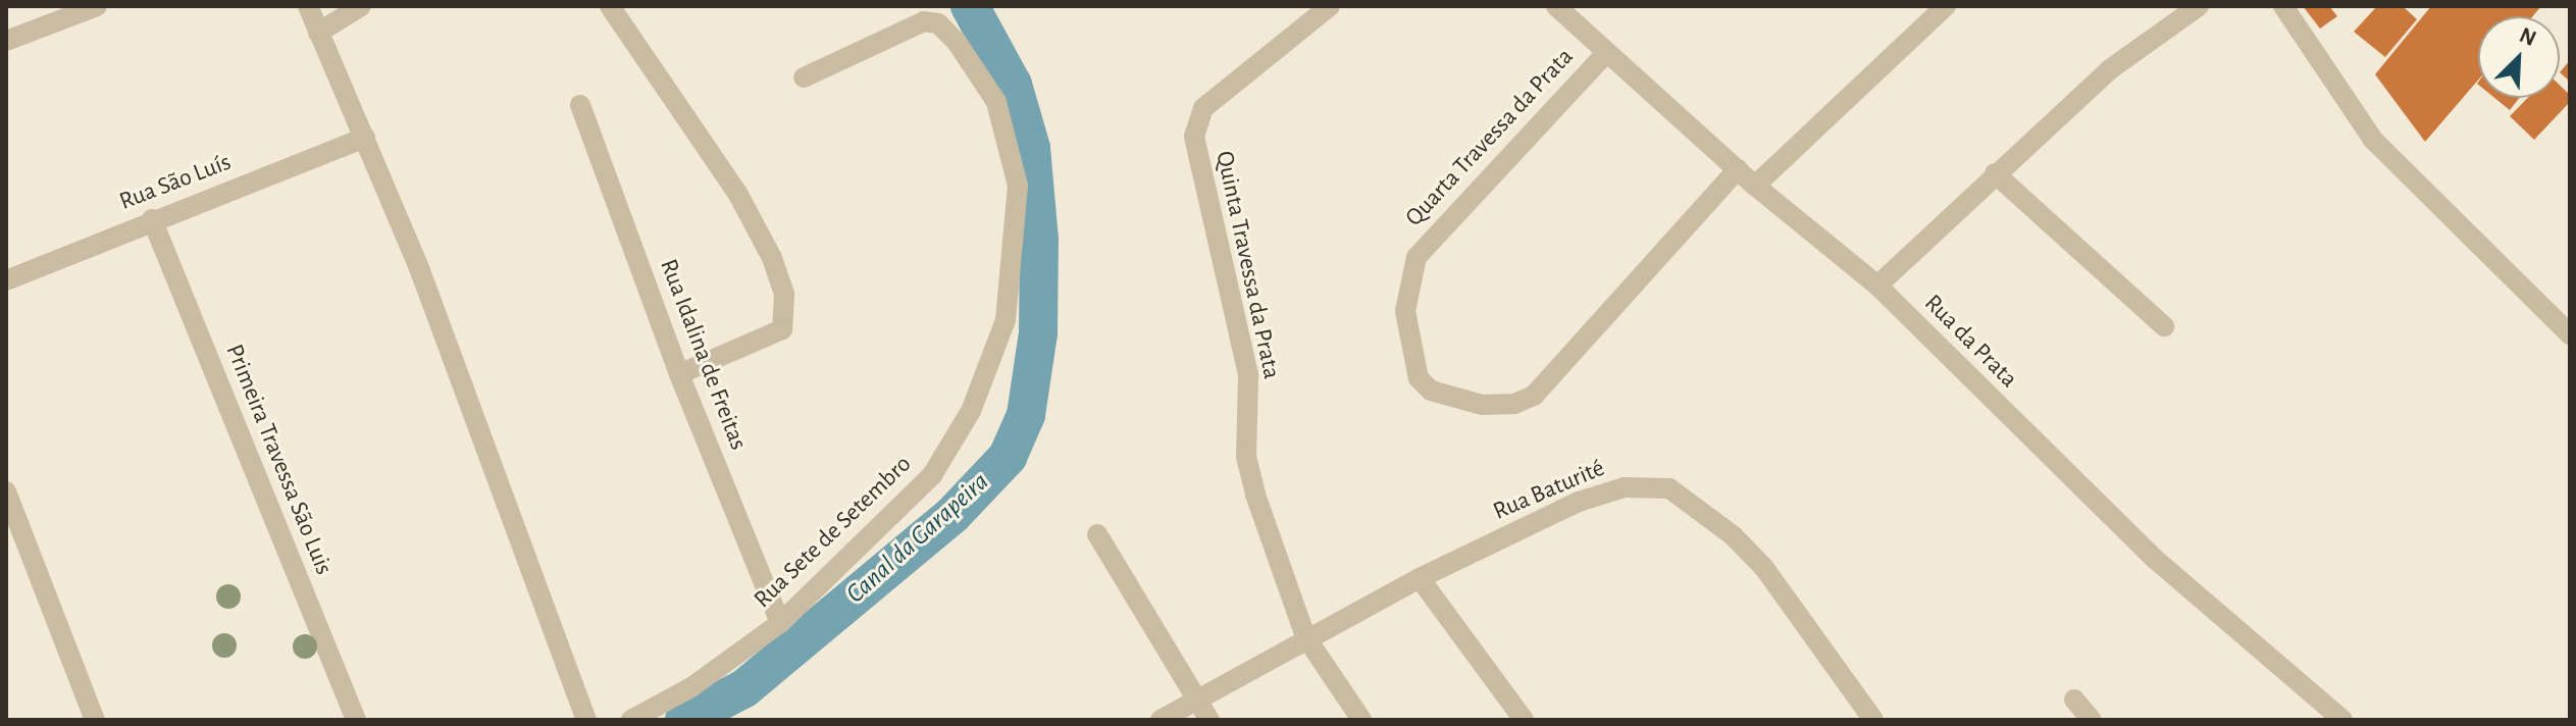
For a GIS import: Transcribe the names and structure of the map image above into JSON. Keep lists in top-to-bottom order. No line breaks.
{"streets":{"street":["Quarta Travessa da Prata","Rua São Luís","Quinta Travessa da Prata","Rua da Prata","Rua Idalina de Freitas","Primeira Travessa São Luis","Rua Baturité","Rua Sete de Setembro"]},"crossings":[["Quarta Travessa da Prata","Rua da Prata"],["Rua São Luís","Primeira Travessa São Luis"],["Quinta Travessa da Prata","Rua Baturité"],["Rua Idalina de Freitas","Rua Sete de Setembro"]],"water":["Canal da Garapeira"],"north":"top right"}
